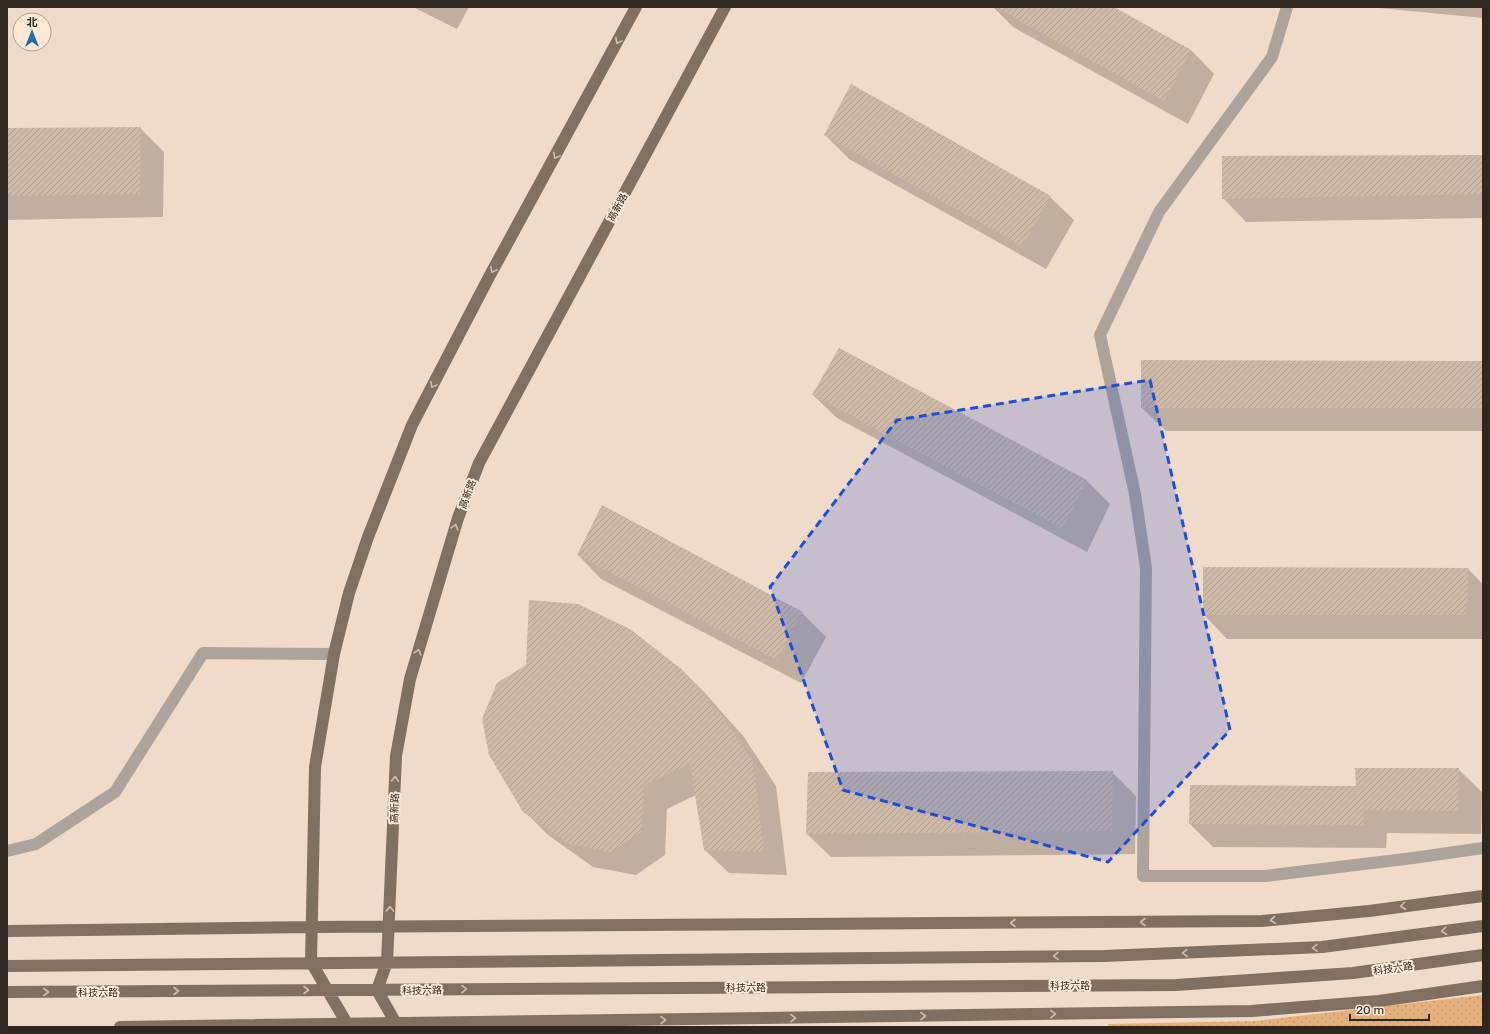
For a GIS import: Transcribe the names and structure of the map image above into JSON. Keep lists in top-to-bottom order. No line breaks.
{"streets":{"main road":["高新路","科技六路"]},"crossings":[["高新路","科技六路"]],"scale_bar":"20 m","north":"top"}
